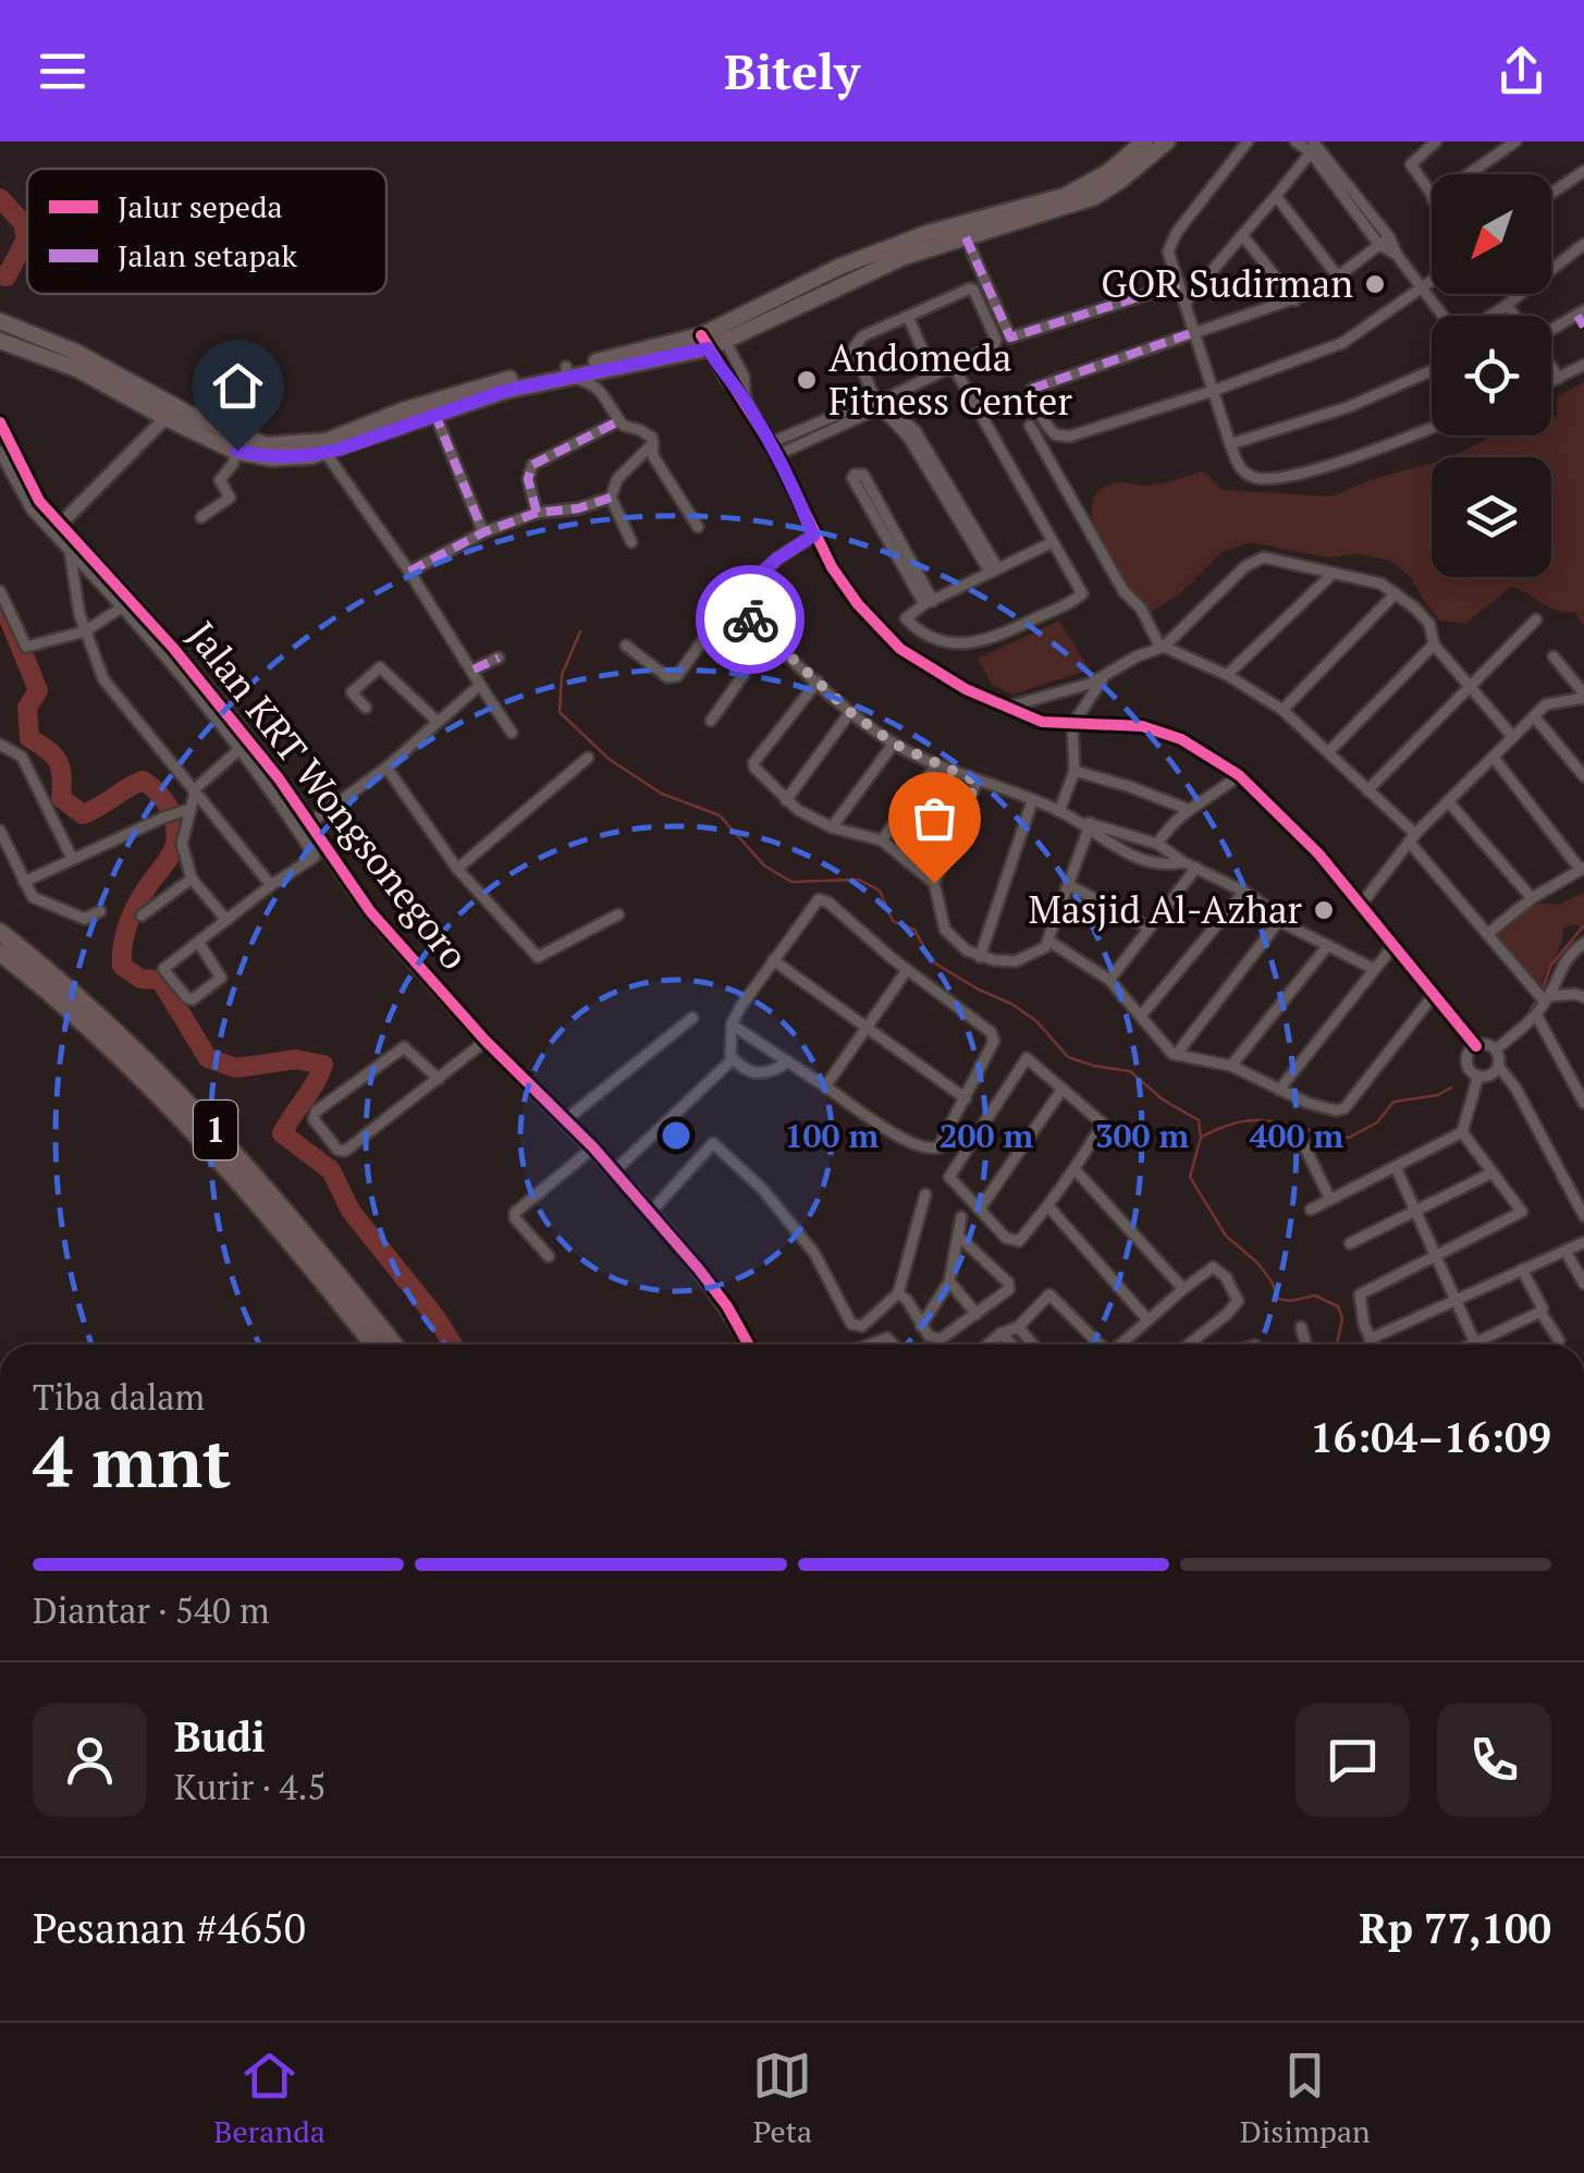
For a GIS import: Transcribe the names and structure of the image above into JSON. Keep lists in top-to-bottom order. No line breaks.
{"streets":{"highway":["1"],"street":["Jalan KRT Wongsonegoro"]},"places":["GOR Sudirman","Andomeda Fitness Center","Masjid Al-Azhar"],"legend":["Jalur sepeda","Jalan setapak"],"north":"bottom left","page":{"header":"Bitely","heading":["4 mnt","Tiba dalam","16:04–16:09"],"panel":["Budi","Kurir · 4.5","Pesanan #4650","Rp 77,100"],"bar":"Diantar · 540 m","tabs":["Beranda","Peta","Disimpan"]},"rings":["100 m","200 m","300 m","400 m"]}
